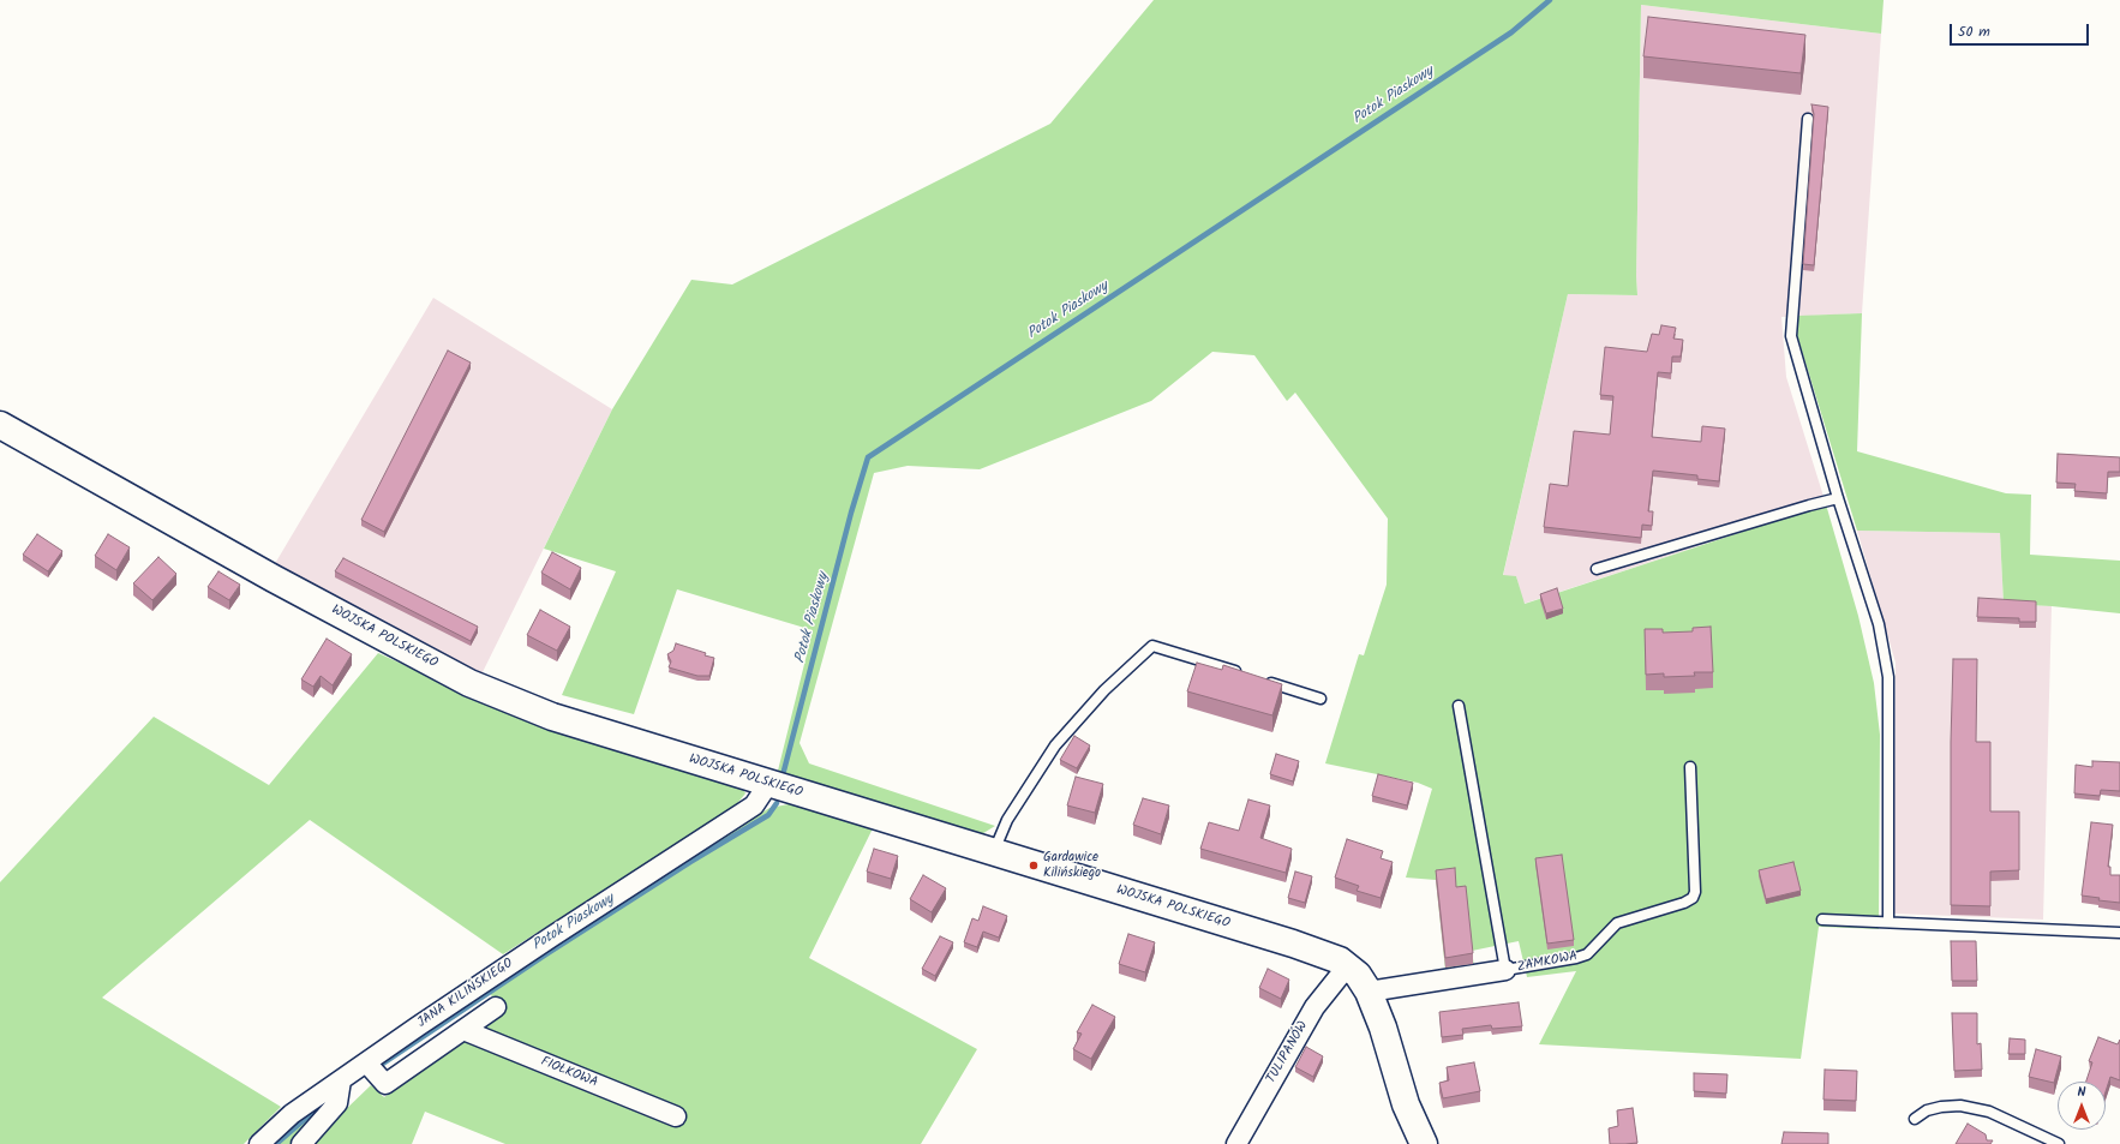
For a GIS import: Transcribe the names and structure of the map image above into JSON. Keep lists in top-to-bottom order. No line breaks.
{"streets":{"street":["WOJSKA POLSKIEGO","ZAMKOWA","JANA KILIŃSKIEGO","TULIPANÓW","FIOŁKOWA"]},"crossings":[["WOJSKA POLSKIEGO","ZAMKOWA"],["WOJSKA POLSKIEGO","JANA KILIŃSKIEGO"],["WOJSKA POLSKIEGO","TULIPANÓW"]],"water":["Potok Piaskowy"],"places":["Gardawice Kilińskiego"],"scale_bar":"50 m","north":"top"}
